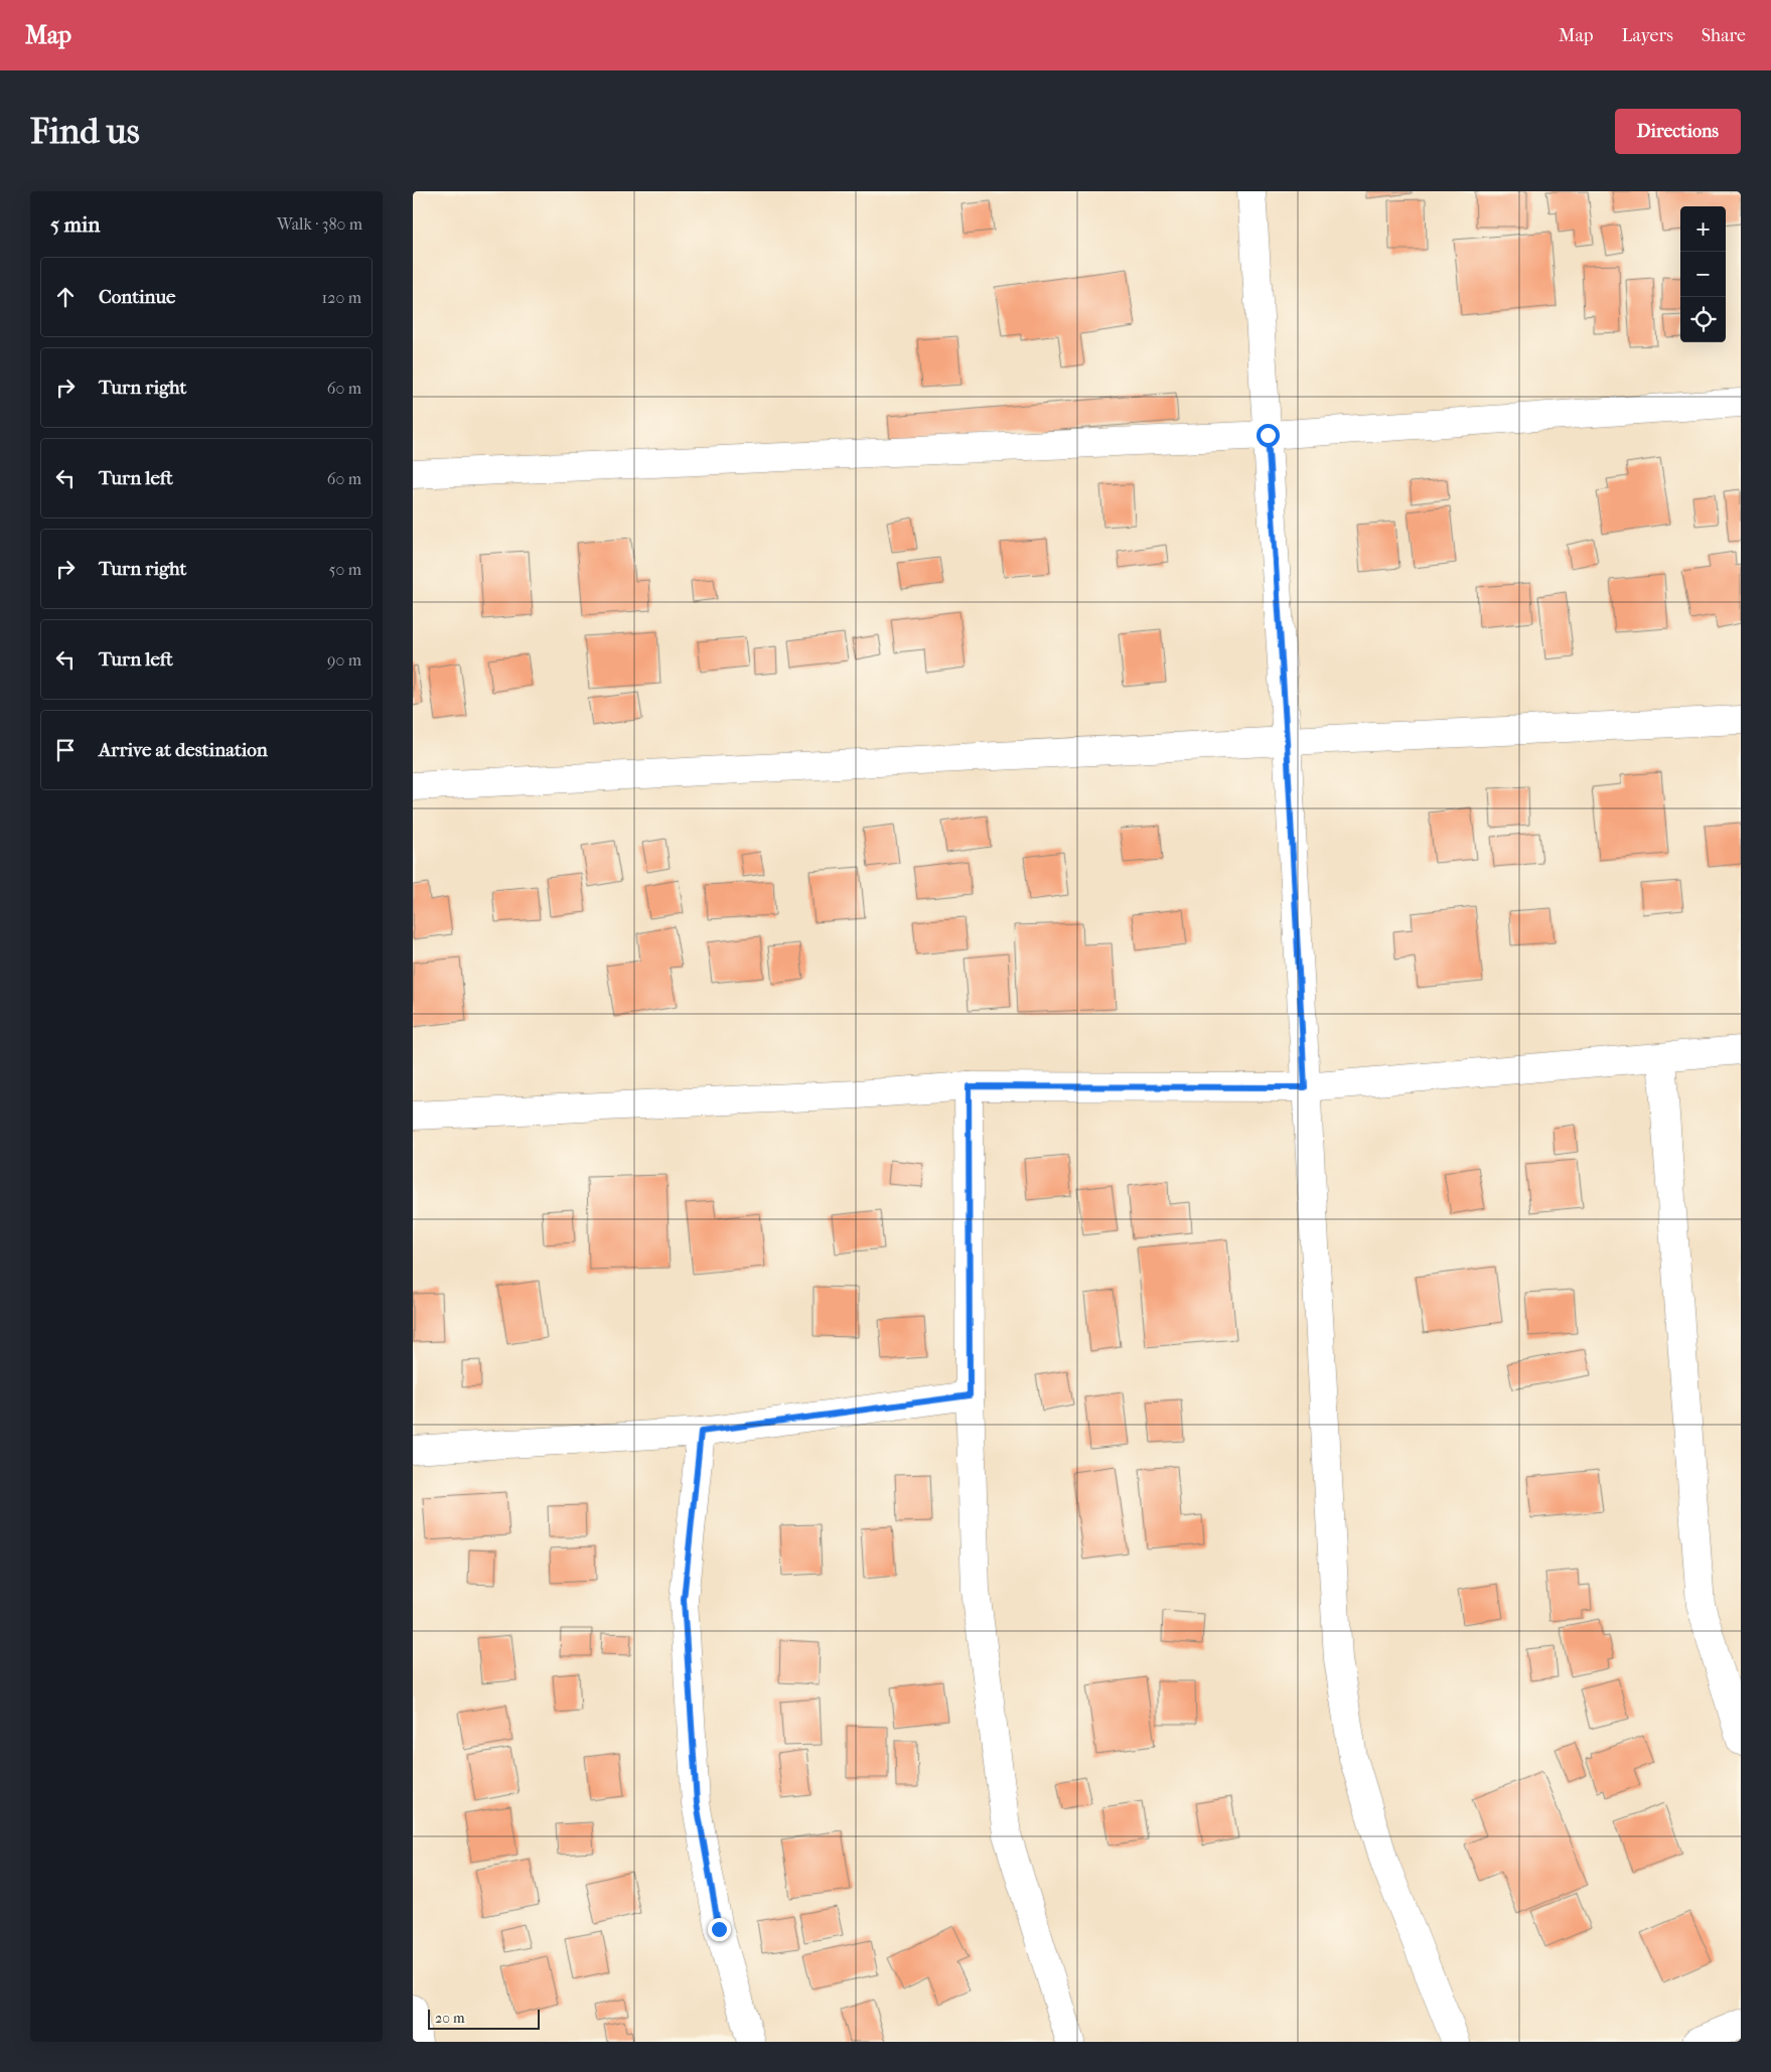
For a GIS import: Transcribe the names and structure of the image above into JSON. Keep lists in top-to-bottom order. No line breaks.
{"scale_bar":"20 m","page":{"header":"Map","nav":["Map","Layers","Share"],"buttons":"Directions","title":"Find us","heading":["5 min","Walk · 380 m"],"map_buttons":["+","−"],"list":[["Continue","120 m"],["Turn right","60 m"],["Turn left","60 m"],["Turn right","50 m"],["Turn left","90 m"],"Arrive at destination"],"scale":"20 m"}}
